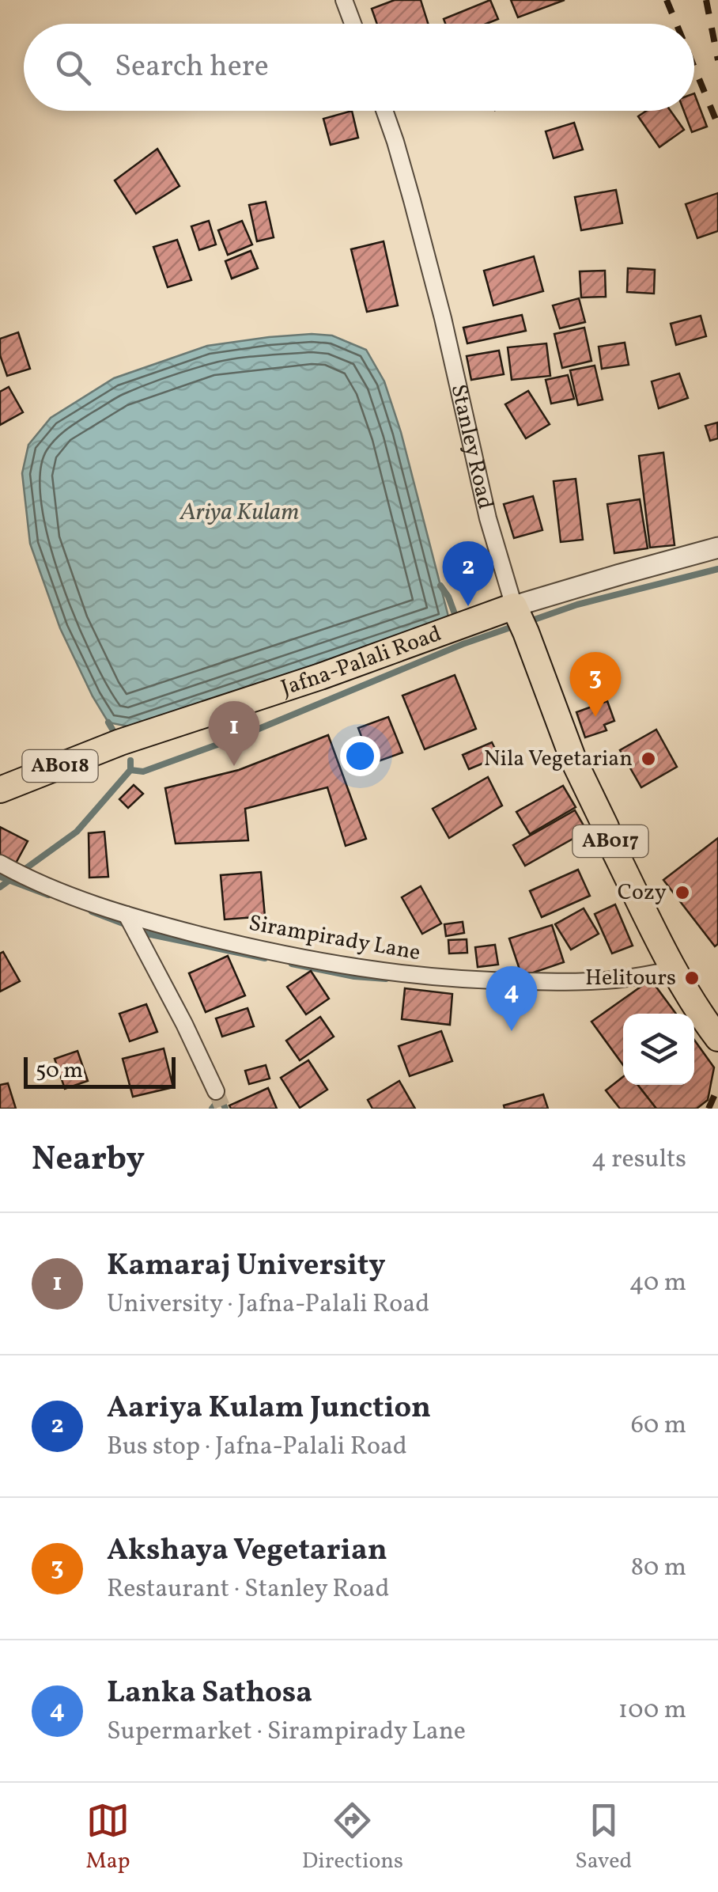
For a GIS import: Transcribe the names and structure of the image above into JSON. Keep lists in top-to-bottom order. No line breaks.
{"streets":{"main road":["Stanley Road","Jafna-Palali Road","AB018","AB017"],"street":["Sirampirady Lane"]},"crossings":[["Stanley Road","Jafna-Palali Road"],["Stanley Road","Sirampirady Lane"]],"water":["Ariya Kulam"],"places":["Nila Vegetarian","Cozy","Helitours"],"scale_bar":"50 m","page":{"search":"Search here","pins":["2","3","1","4"],"scale":"50 m","heading":["Nearby","4 results"],"list":[{"mark":"1","name":"Kamaraj University","note":"University · Jafna-Palali Road","value":"40 m"},{"mark":"2","name":"Aariya Kulam Junction","note":"Bus stop · Jafna-Palali Road","value":"60 m"},{"mark":"3","name":"Akshaya Vegetarian","note":"Restaurant · Stanley Road","value":"80 m"},{"mark":"4","name":"Lanka Sathosa","note":"Supermarket · Sirampirady Lane","value":"100 m"}],"nav":["Map","Directions","Saved"]}}
